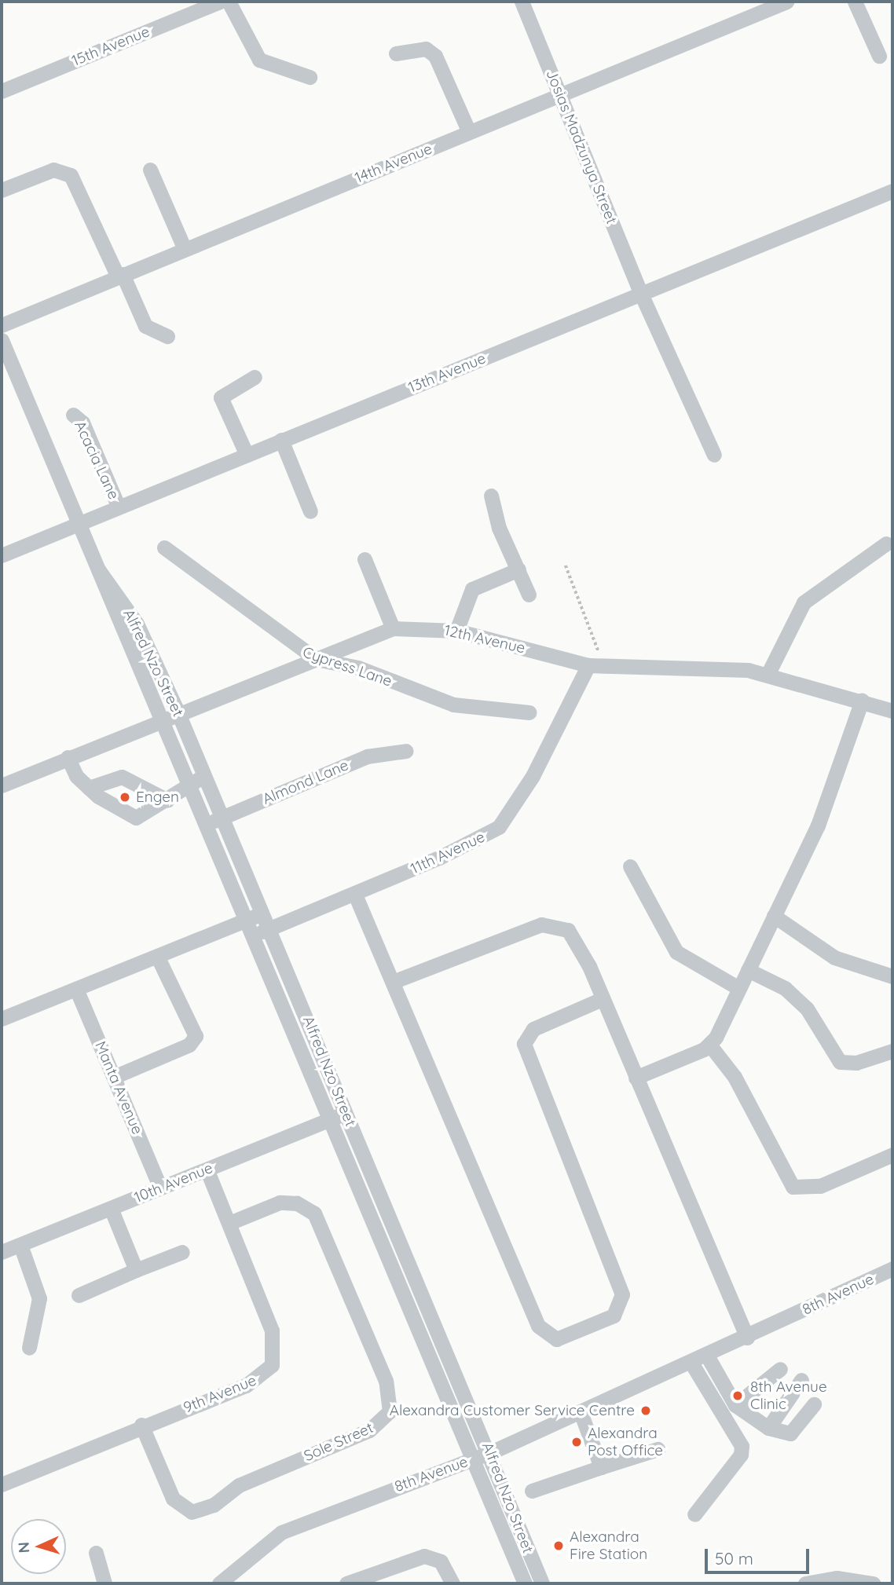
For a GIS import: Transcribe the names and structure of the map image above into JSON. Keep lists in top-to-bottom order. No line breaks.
{"streets":{"street":["15th Avenue","Josias Madzunya Street","14th Avenue","13th Avenue","Acacia Lane","12th Avenue","Alfred Nzo Street","Cypress Lane","Almond Lane","11th Avenue","Manta Avenue","10th Avenue","8th Avenue","9th Avenue","Sole Street"]},"crossings":[["Josias Madzunya Street","14th Avenue"],["Josias Madzunya Street","13th Avenue"],["13th Avenue","Acacia Lane"],["13th Avenue","Alfred Nzo Street"],["12th Avenue","Alfred Nzo Street"],["12th Avenue","Cypress Lane"],["12th Avenue","11th Avenue"],["Alfred Nzo Street","Almond Lane"],["Alfred Nzo Street","11th Avenue"],["Alfred Nzo Street","10th Avenue"],["Alfred Nzo Street","8th Avenue"],["Manta Avenue","10th Avenue"],["10th Avenue","9th Avenue"],["9th Avenue","Sole Street"]],"places":["Engen","8th Avenue Clinic","Alexandra Customer Service Centre","Alexandra Post Office","Alexandra Fire Station"],"scale_bar":"50 m","north":"left"}
